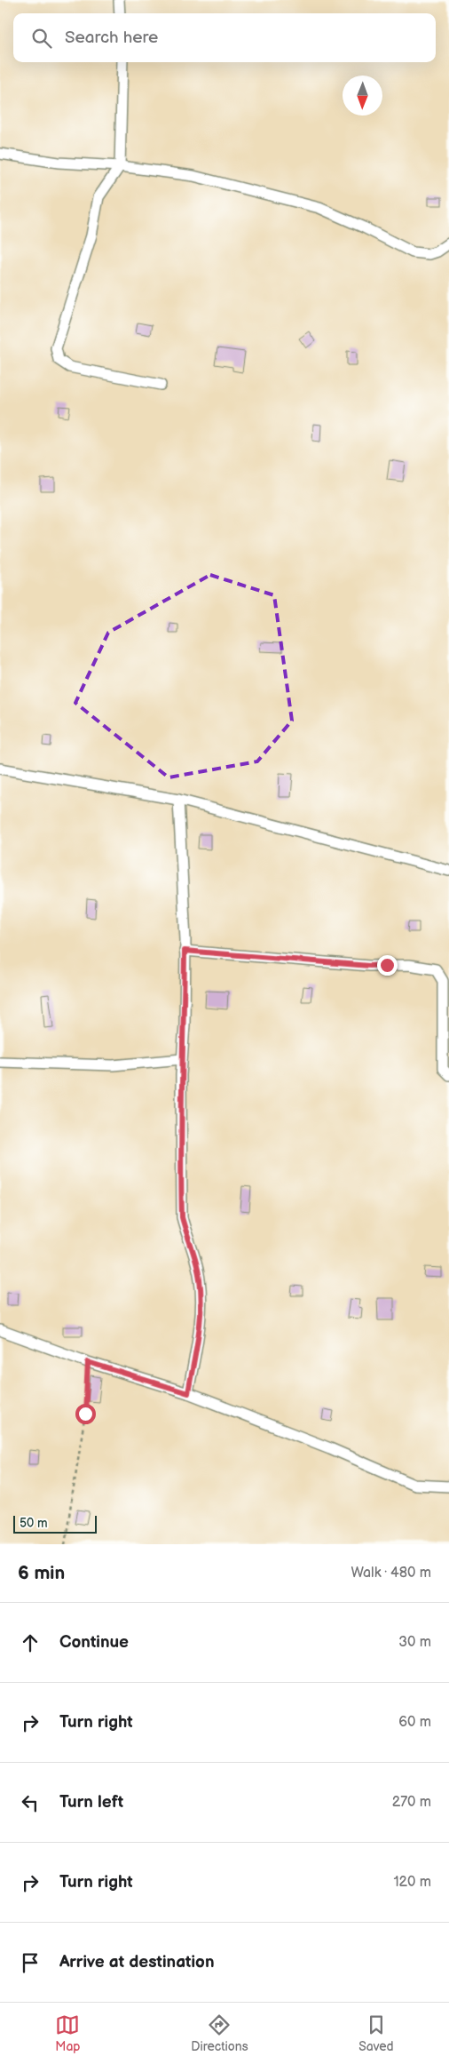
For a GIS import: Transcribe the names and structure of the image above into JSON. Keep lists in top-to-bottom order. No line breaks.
{"scale_bar":"50 m","north":"bottom","page":{"search":"Search here","scale":"50 m","heading":["6 min","Walk · 480 m"],"list":[["Continue","30 m"],["Turn right","60 m"],["Turn left","270 m"],["Turn right","120 m"],"Arrive at destination"],"nav":["Map","Directions","Saved"]}}
